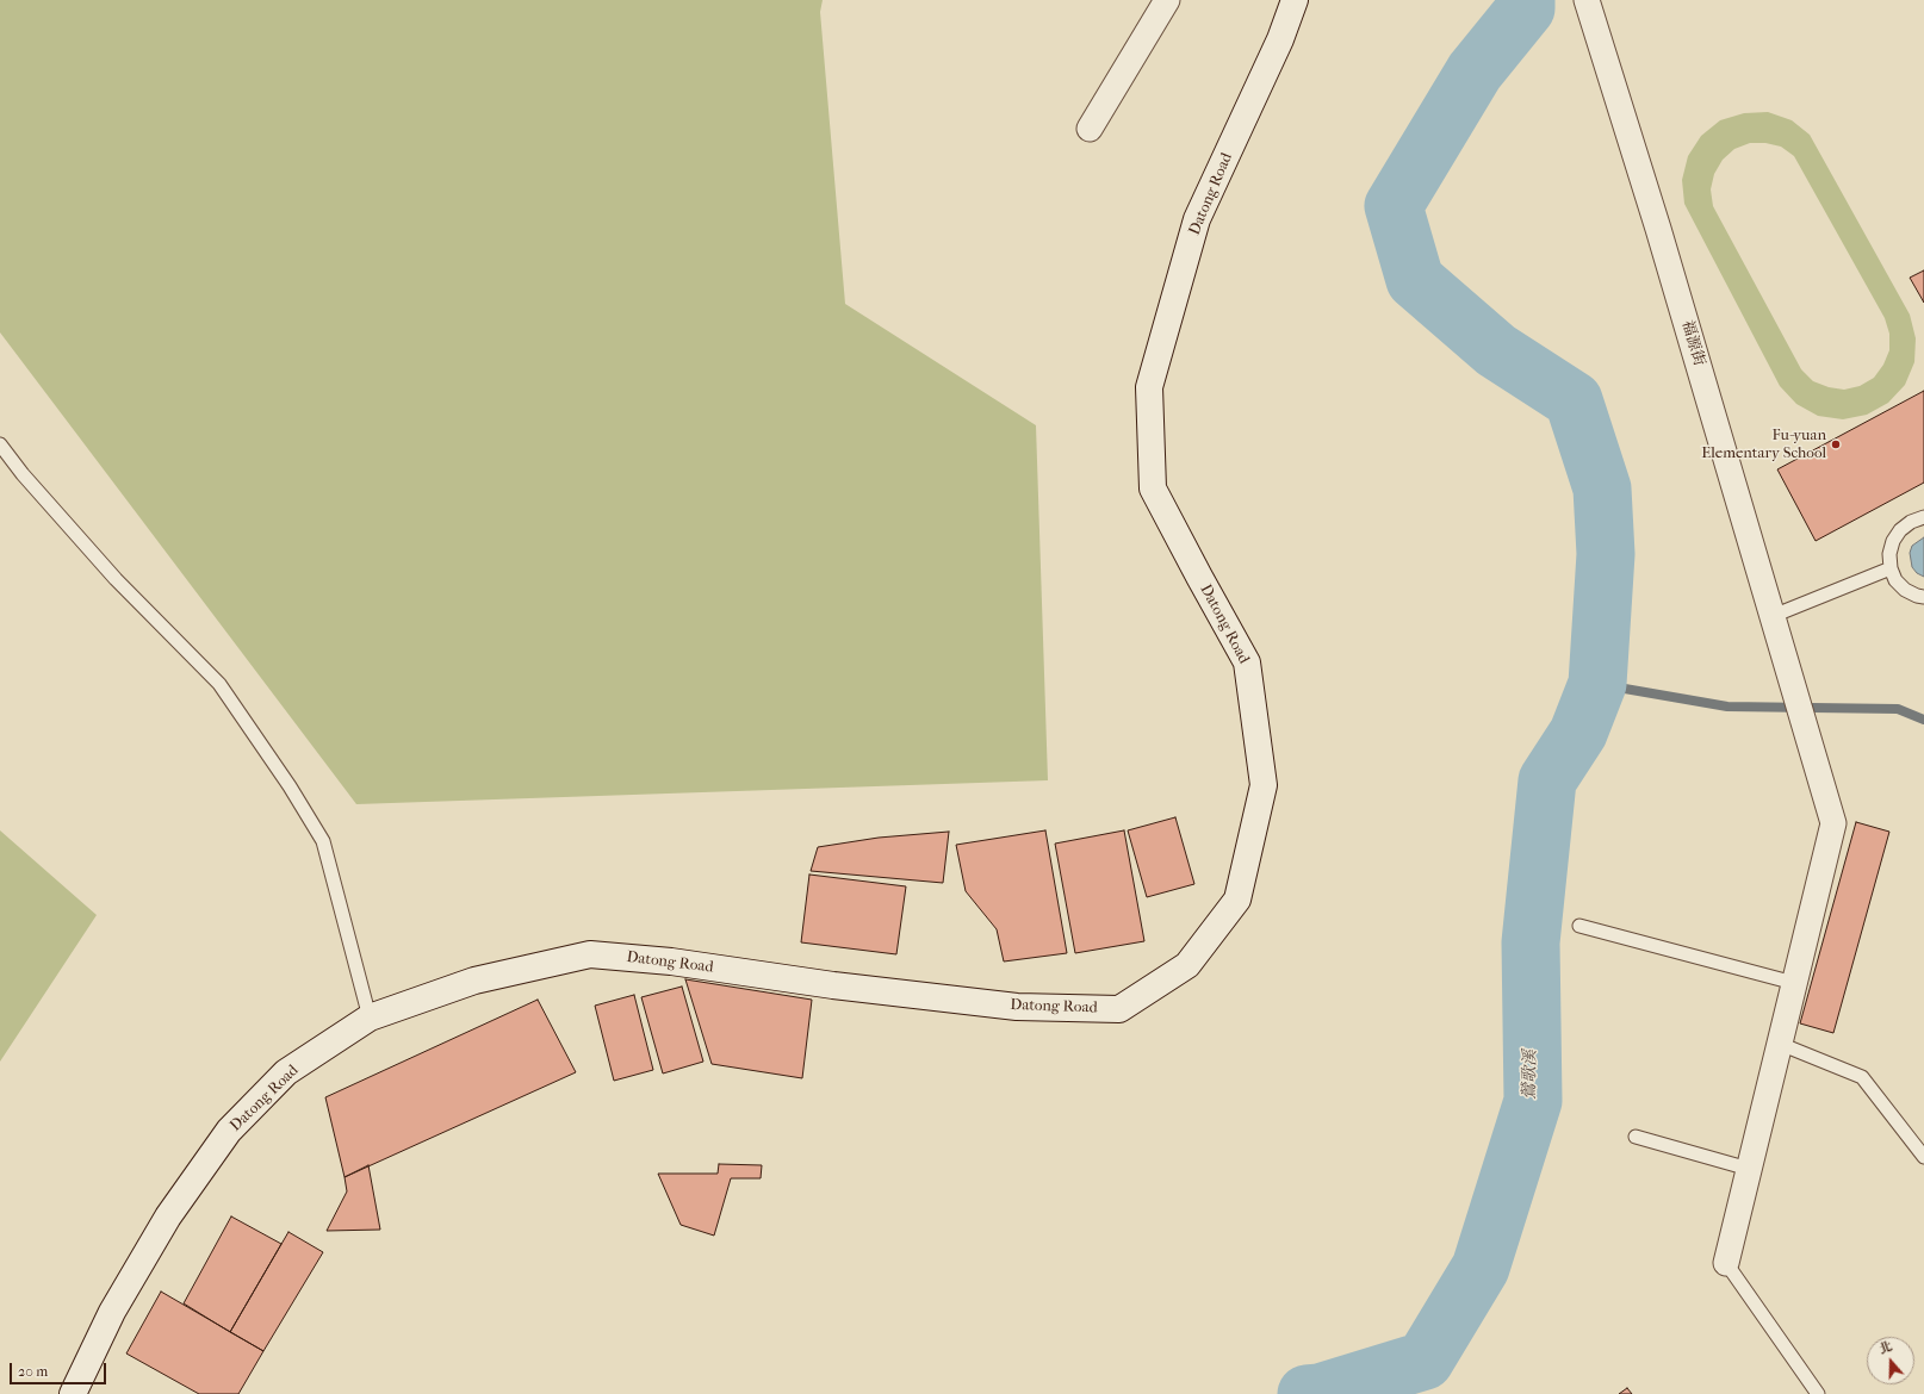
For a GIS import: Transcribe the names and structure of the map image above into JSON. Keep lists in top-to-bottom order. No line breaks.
{"streets":{"street":["Datong Road","福源街"]},"water":["鶯歌溪"],"places":["Fu-yuan Elementary School"],"scale_bar":"20 m","north":"top"}
